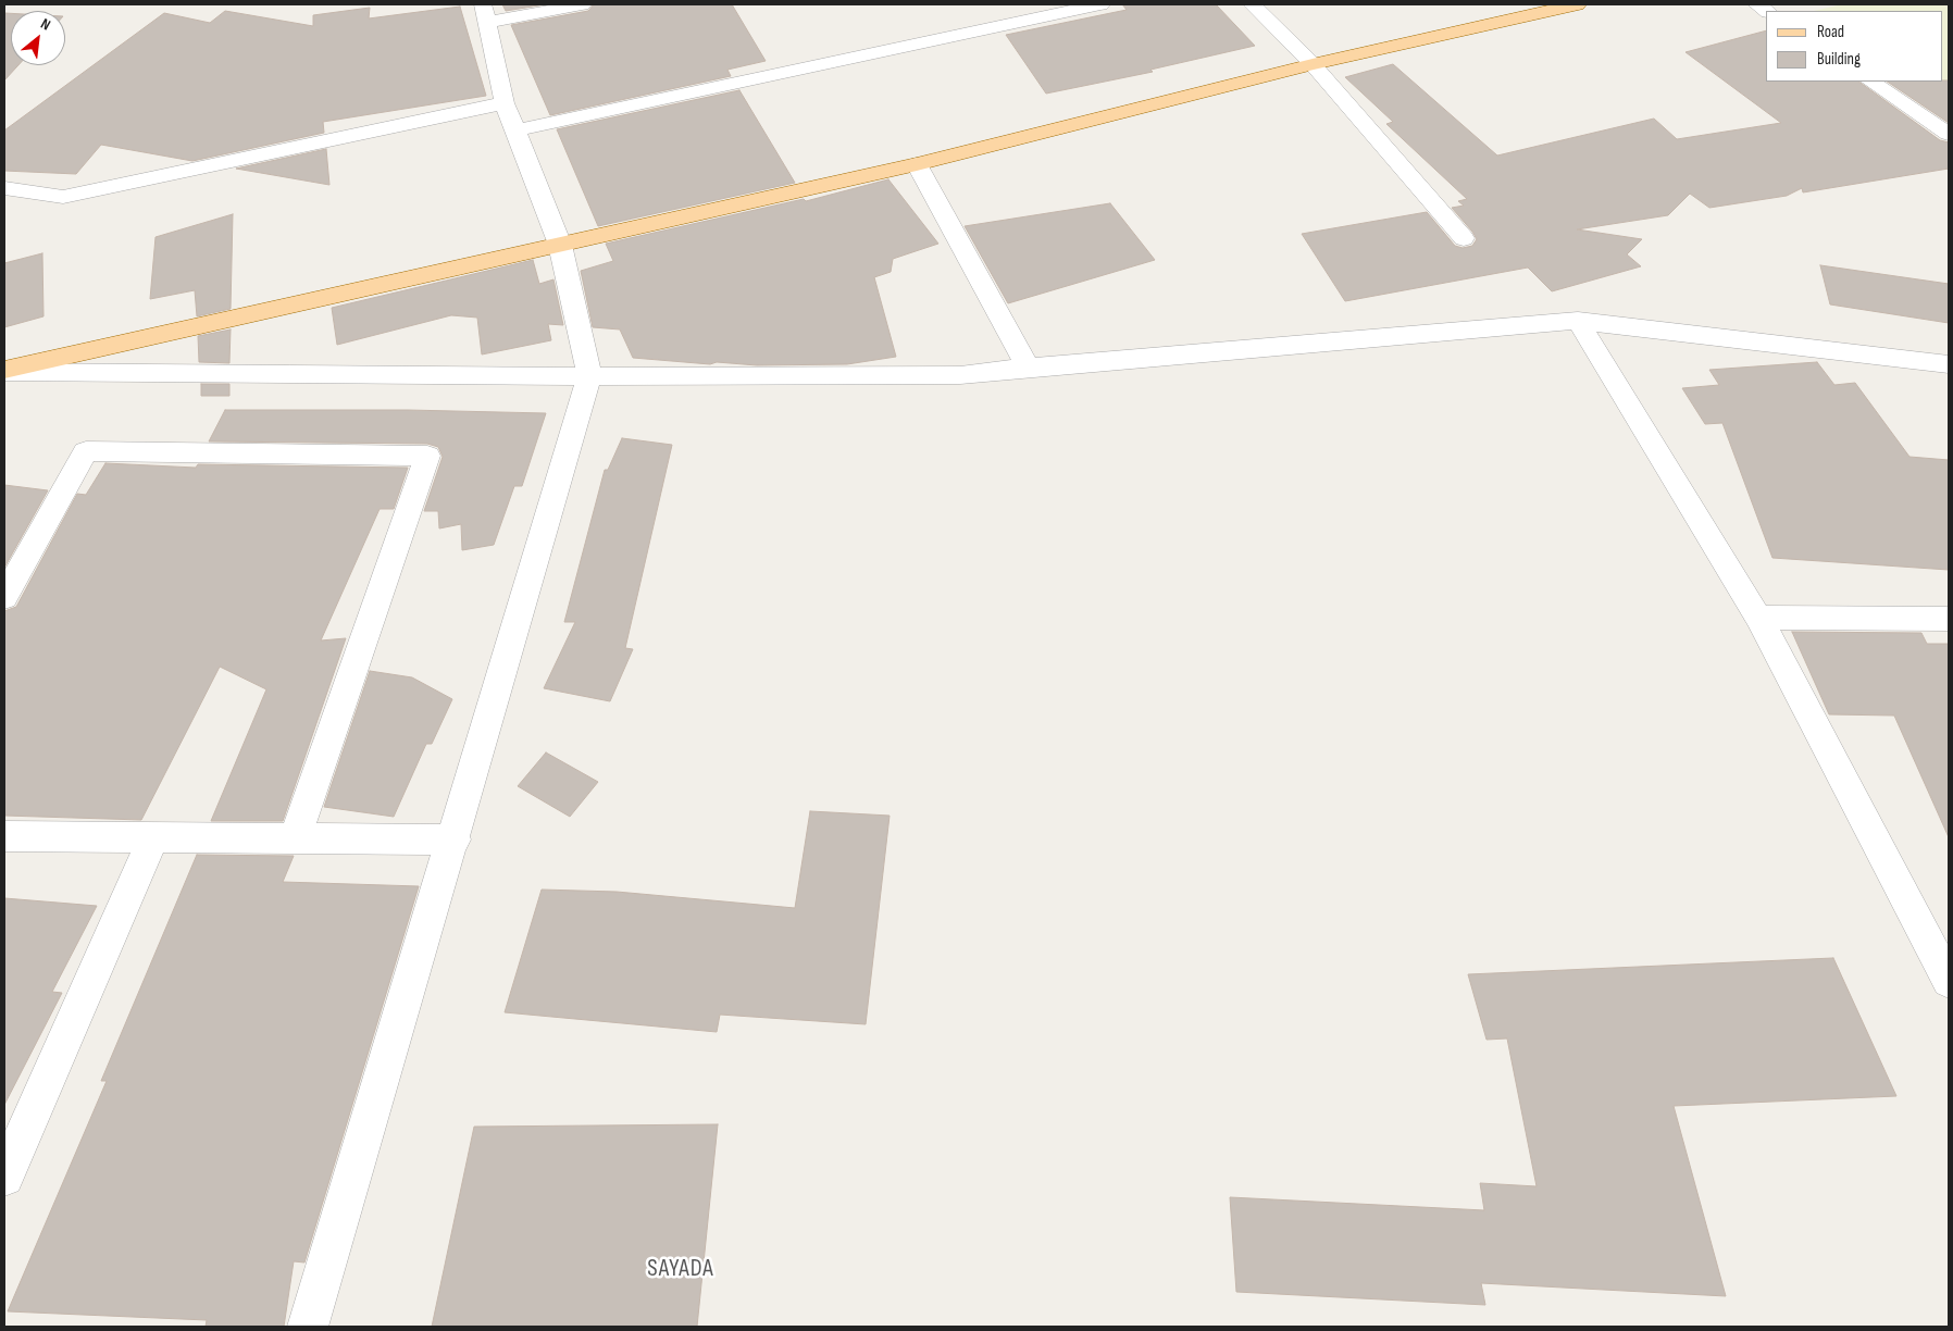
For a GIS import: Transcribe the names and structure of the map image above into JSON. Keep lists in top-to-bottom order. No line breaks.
{"districts":["SAYADA"],"legend":["Road","Building"],"north":"top right"}
